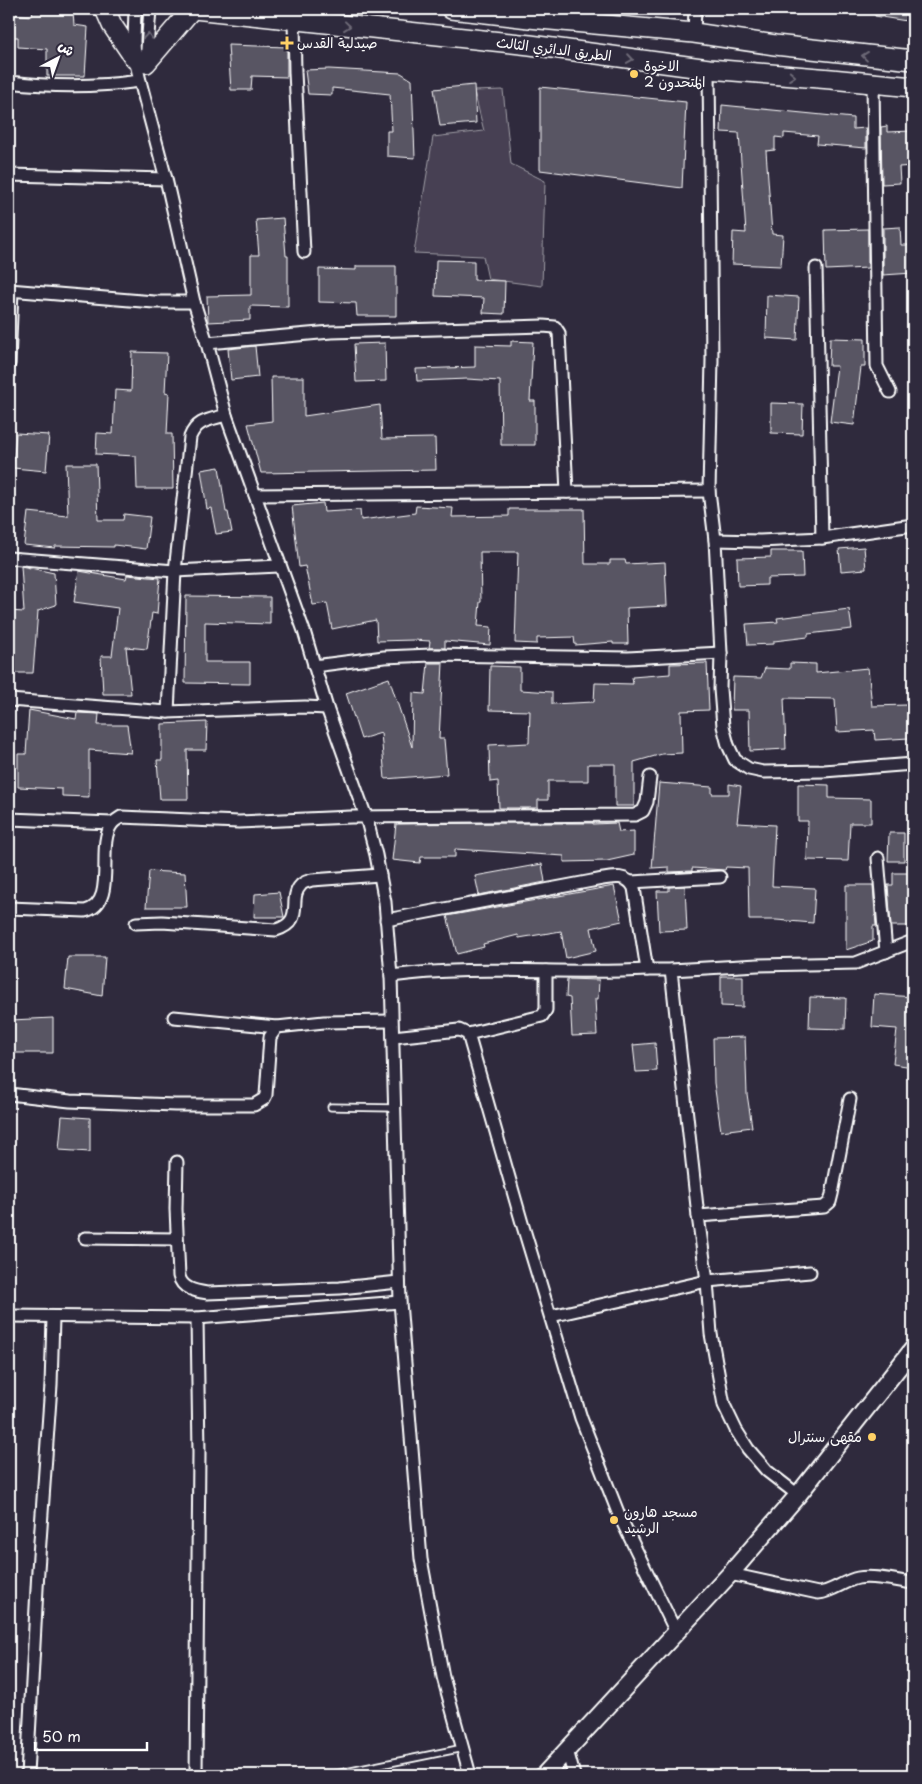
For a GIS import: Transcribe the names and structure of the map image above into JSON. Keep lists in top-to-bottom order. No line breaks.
{"streets":{"main road":["الطريق الدائري الثالث"]},"places":{"health":["صيدلية القدس"],"other":["الاخوة المتحدون 2","مقهى سنترال","مسجد هارون الرشيد"]},"scale_bar":"50 m","north":"top right"}
